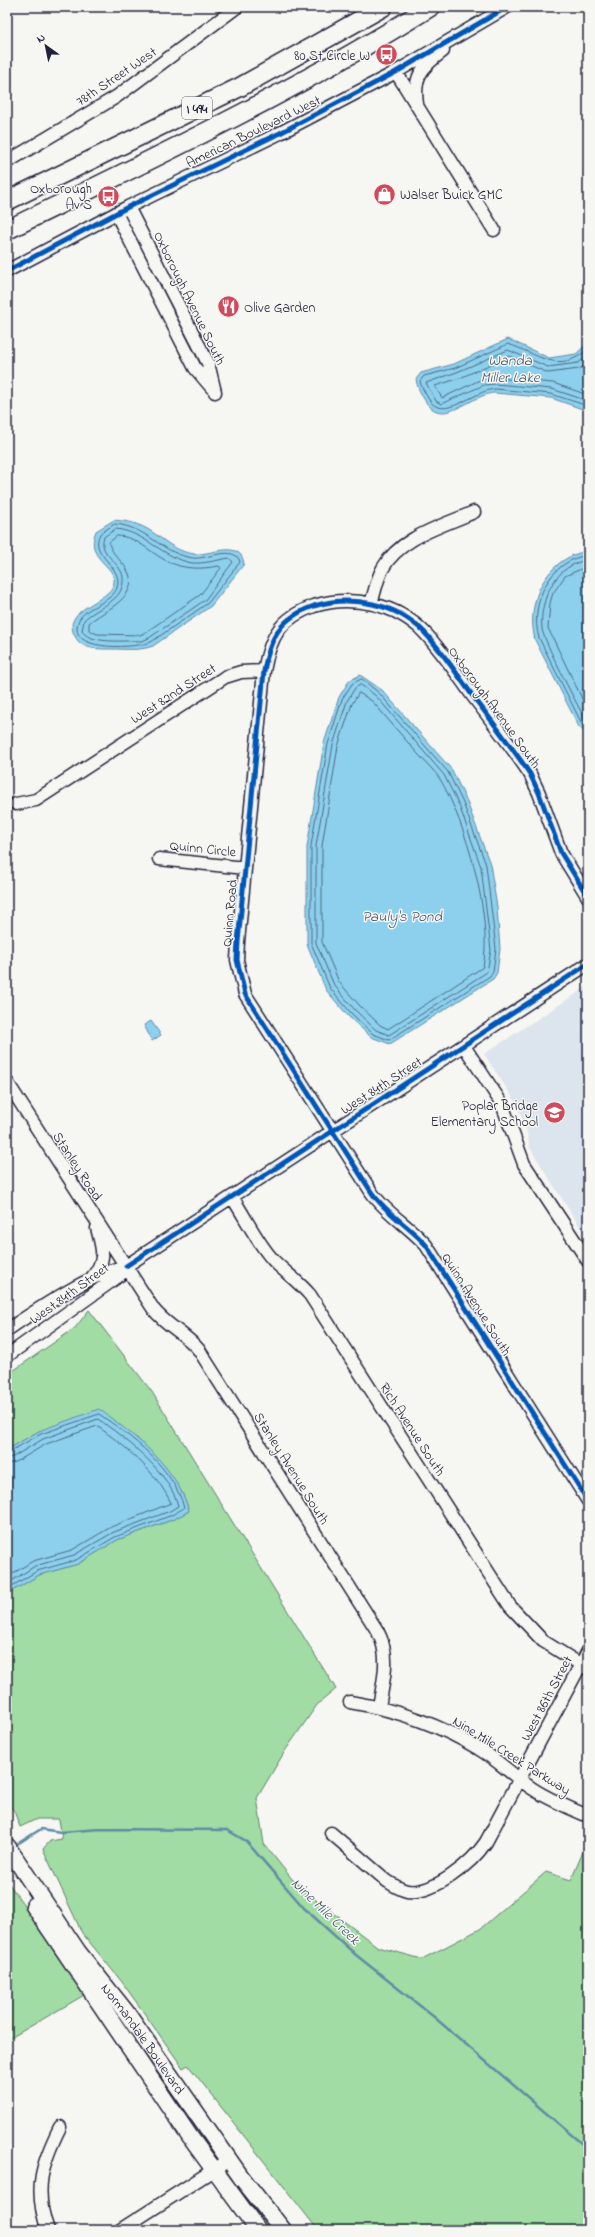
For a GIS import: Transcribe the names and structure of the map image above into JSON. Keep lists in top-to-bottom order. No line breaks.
{"streets":{"highway":["I 494"],"main road":["Normandale Boulevard"],"street":["78th Street West","American Boulevard West","Oxborough Avenue South","West 82nd Street","Quinn Circle","Quinn Road","West 84th Street","Stanley Road","Quinn Avenue South","Rich Avenue South","Stanley Avenue South","West 86th Street","Nine Mile Creek Parkway"]},"crossings":[["American Boulevard West","Oxborough Avenue South"],["West 82nd Street","Quinn Road"],["Quinn Circle","Quinn Road"],["Quinn Road","West 84th Street"],["Quinn Road","Quinn Avenue South"],["West 84th Street","Stanley Road"],["West 84th Street","Quinn Avenue South"],["West 84th Street","Rich Avenue South"],["West 84th Street","Stanley Avenue South"],["Stanley Road","Stanley Avenue South"],["Rich Avenue South","West 86th Street"],["Stanley Avenue South","Nine Mile Creek Parkway"],["West 86th Street","Nine Mile Creek Parkway"]],"water":["Wanda Miller Lake","Pauly's Pond","Nine Mile Creek"],"places":{"bus stop":["80 St Circle W","Oxborough Av S"],"shop":["Walser Buick GMC"],"restaurant":["Olive Garden"],"school or university":["Poplar Bridge Elementary School"]},"north":"top left"}
